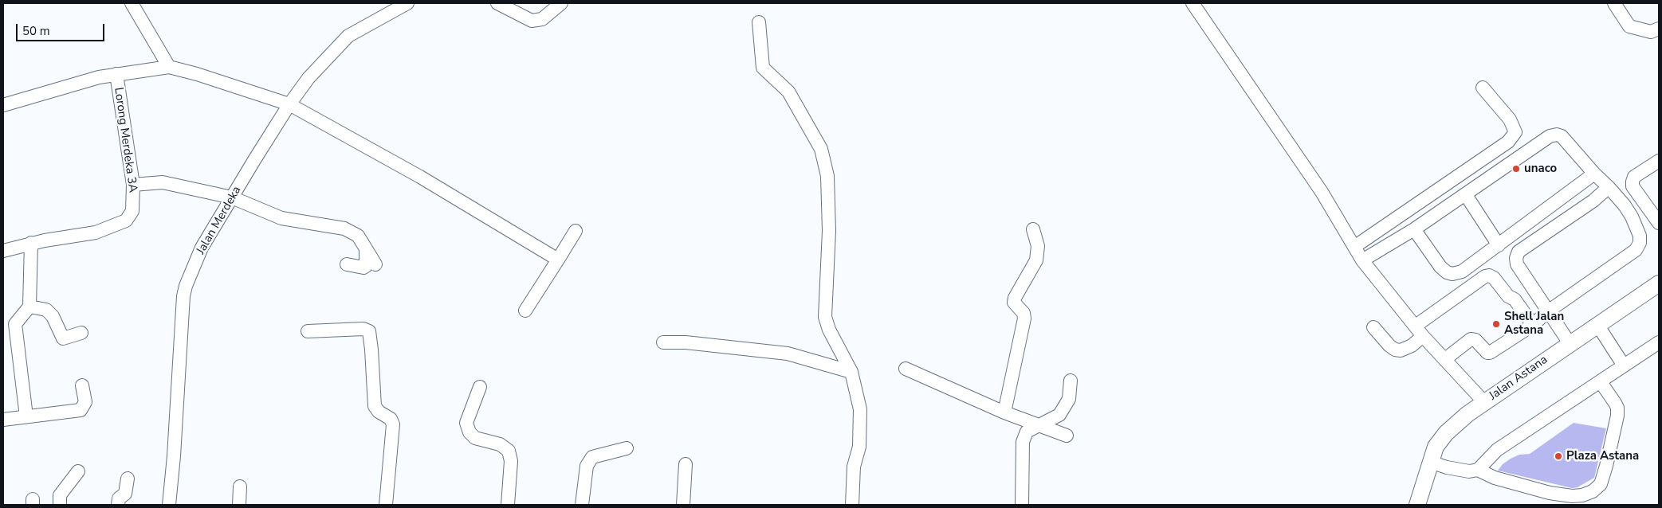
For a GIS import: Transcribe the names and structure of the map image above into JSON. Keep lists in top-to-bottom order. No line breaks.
{"streets":{"main road":["Jalan Astana"],"street":["Lorong Merdeka 3A","Jalan Merdeka"]},"places":["unaco","Shell Jalan Astana","Plaza Astana"],"scale_bar":"50 m"}
